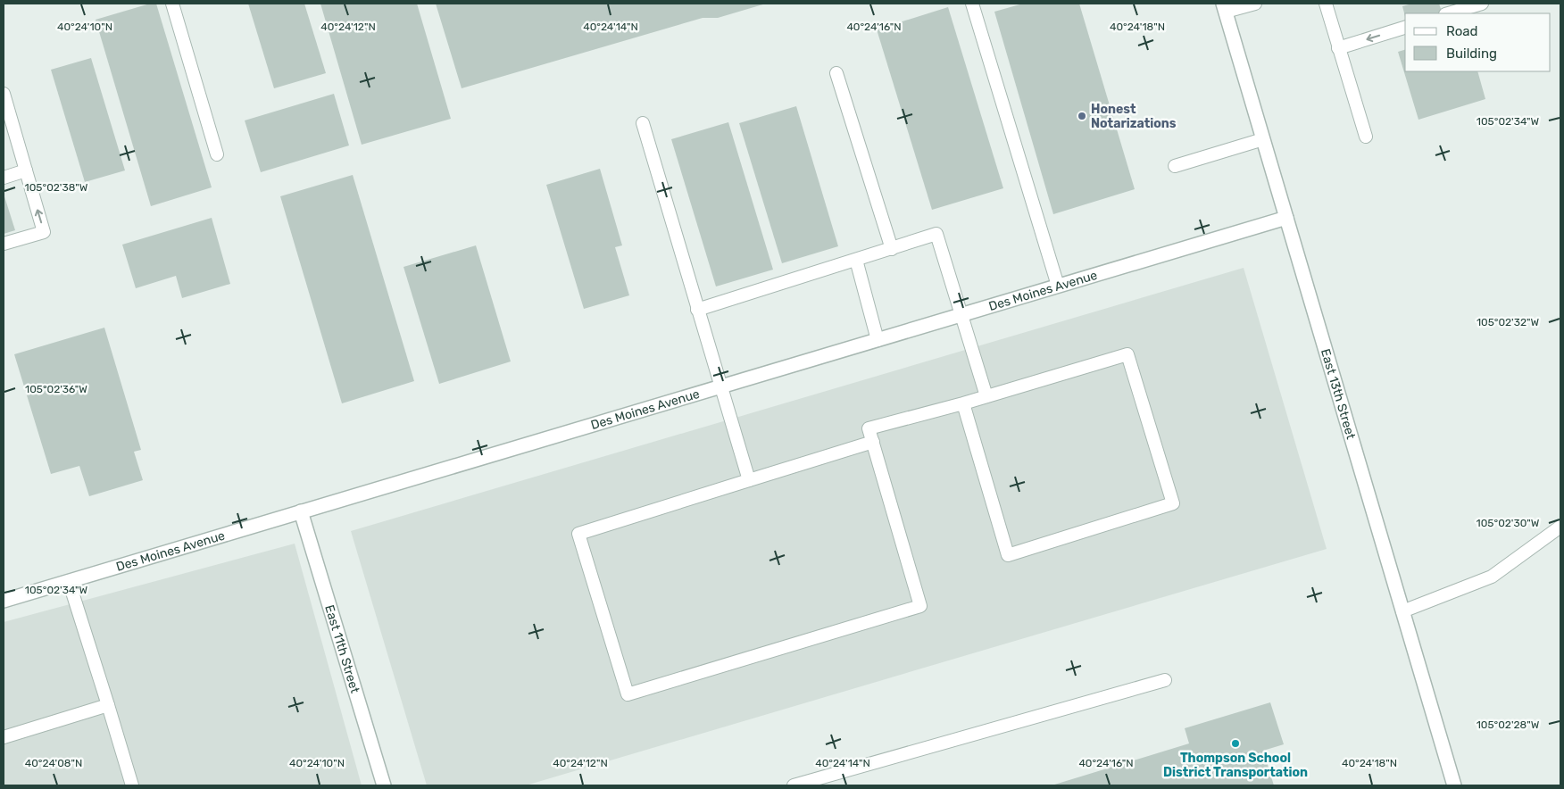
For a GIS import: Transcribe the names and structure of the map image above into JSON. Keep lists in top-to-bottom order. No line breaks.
{"streets":{"street":["Des Moines Avenue","East 13th Street","East 11th Street"]},"crossings":[["Des Moines Avenue","East 13th Street"],["Des Moines Avenue","East 11th Street"]],"places":["Honest Notarizations","Thompson School District Transportation"],"legend":["Road","Building"],"coordinates":["40°24'10\"N","40°24'12\"N","40°24'14\"N","40°24'16\"N","40°24'18\"N","105°02'34\"W","105°02'38\"W","105°02'32\"W","105°02'36\"W","105°02'30\"W","105°02'28\"W","40°24'08\"N"]}
